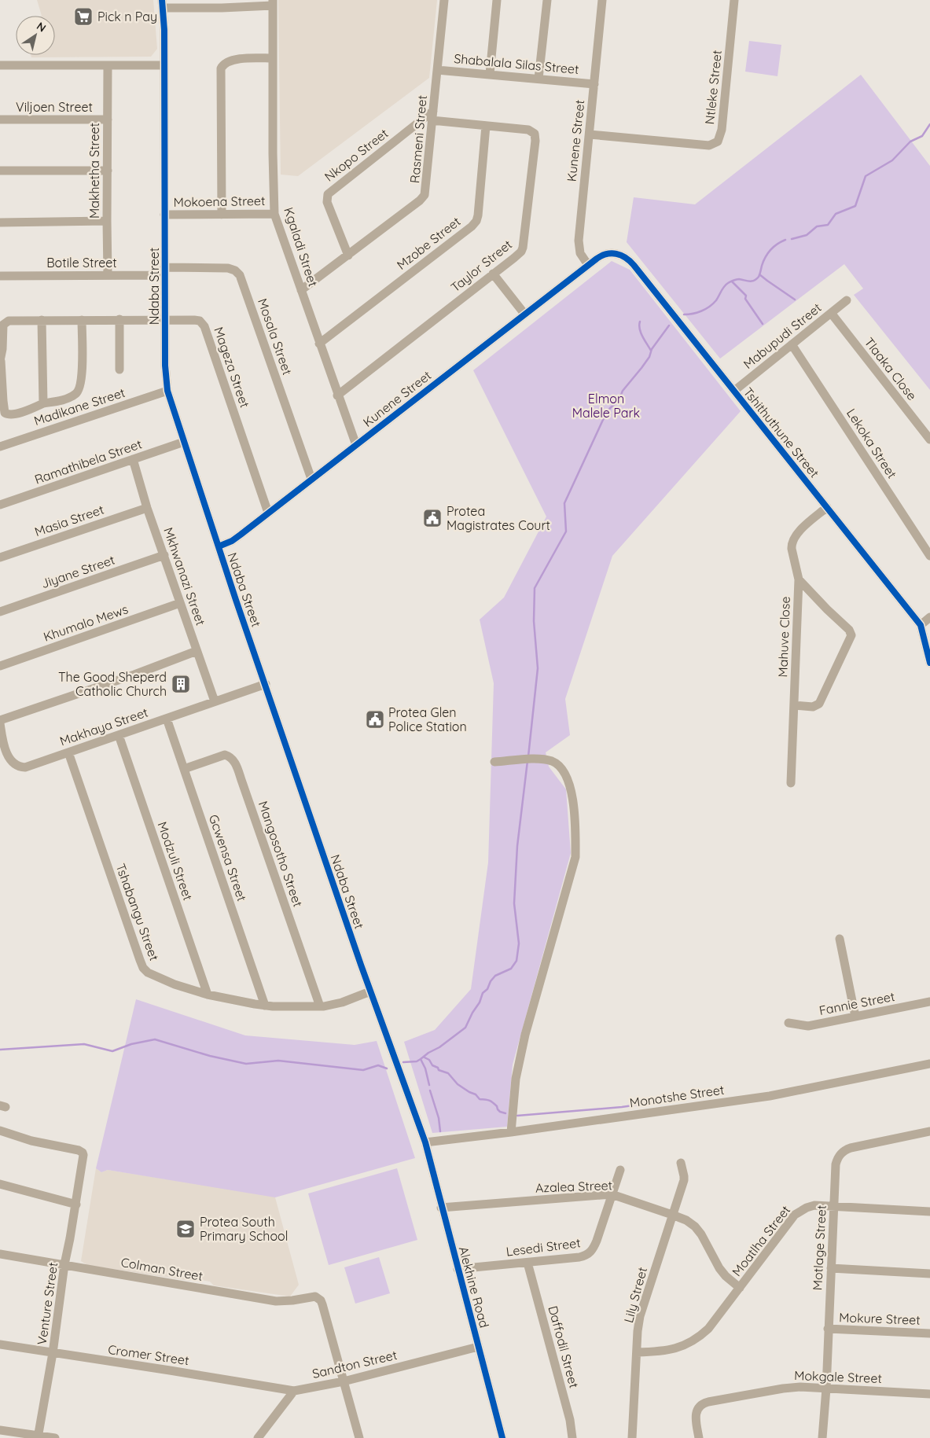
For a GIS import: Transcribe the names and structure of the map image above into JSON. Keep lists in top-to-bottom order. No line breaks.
{"streets":{"street":["Shabalala Silas Street","Ntleke Street","Viljoen Street","Rasmeni Street","Kunene Street","Nkopo Street","Makhetha Street","Mokoena Street","Mzobe Street","Kgaladi Street","Botile Street","Taylor Street","Ndaba Street","Mabupudi Street","Mosala Street","Mageza Street","Tlaaka Close","Madikane Street","Tshithuthune Street","Lekoka Street","Ramathibela Street","Masia Street","Jiyane Street","Mkhwanazi Street","Khumalo Mews","Mahuve Close","Makhaya Street","Mangosotho Street","Gcwensa Street","Modzuli Street","Tshabangu Street","Fannie Street","Monotshe Street","Azalea Street","Moatlha Street","Lesedi Street","Motlage Street","Colman Street","Alekhine Road","Lily Street","Venture Street","Mokure Street","Daffodil Street","Cromer Street","Sandton Street","Mokgale Street"]},"crossings":[["Shabalala Silas Street","Rasmeni Street"],["Shabalala Silas Street","Kunene Street"],["Ntleke Street","Kunene Street"],["Viljoen Street","Makhetha Street"],["Rasmeni Street","Nkopo Street"],["Rasmeni Street","Kgaladi Street"],["Rasmeni Street","Taylor Street"],["Kunene Street","Kgaladi Street"],["Kunene Street","Ndaba Street"],["Kunene Street","Mosala Street"],["Kunene Street","Mageza Street"],["Kunene Street","Tshithuthune Street"],["Makhetha Street","Botile Street"],["Mokoena Street","Kgaladi Street"],["Mokoena Street","Ndaba Street"],["Mzobe Street","Kgaladi Street"],["Mzobe Street","Taylor Street"],["Kgaladi Street","Taylor Street"],["Botile Street","Ndaba Street"],["Botile Street","Mosala Street"],["Ndaba Street","Mosala Street"],["Ndaba Street","Mageza Street"],["Ndaba Street","Madikane Street"],["Ndaba Street","Ramathibela Street"],["Ndaba Street","Makhaya Street"],["Ndaba Street","Tshabangu Street"],["Ndaba Street","Monotshe Street"],["Ndaba Street","Alekhine Road"],["Mabupudi Street","Tlaaka Close"],["Mabupudi Street","Tshithuthune Street"],["Mabupudi Street","Lekoka Street"],["Tshithuthune Street","Mahuve Close"],["Ramathibela Street","Mkhwanazi Street"],["Masia Street","Mkhwanazi Street"],["Jiyane Street","Mkhwanazi Street"],["Mkhwanazi Street","Khumalo Mews"],["Mkhwanazi Street","Makhaya Street"],["Makhaya Street","Gcwensa Street"],["Makhaya Street","Modzuli Street"],["Makhaya Street","Tshabangu Street"],["Mangosotho Street","Gcwensa Street"],["Mangosotho Street","Tshabangu Street"],["Gcwensa Street","Tshabangu Street"],["Modzuli Street","Tshabangu Street"],["Monotshe Street","Alekhine Road"],["Azalea Street","Moatlha Street"],["Azalea Street","Lesedi Street"],["Azalea Street","Alekhine Road"],["Azalea Street","Lily Street"],["Moatlha Street","Motlage Street"],["Moatlha Street","Lily Street"],["Lesedi Street","Alekhine Road"],["Lesedi Street","Daffodil Street"],["Motlage Street","Mokure Street"],["Motlage Street","Mokgale Street"],["Colman Street","Venture Street"],["Colman Street","Sandton Street"],["Alekhine Road","Sandton Street"],["Venture Street","Cromer Street"],["Cromer Street","Sandton Street"]],"parks":["Elmon Malele Park"],"places":{"supermarket":["Pick n Pay"],"public building":["Protea Magistrates Court","Protea Glen Police Station"],"building":["The Good Sheperd Catholic Church"],"school or university":["Protea South Primary School"]},"north":"top right"}
